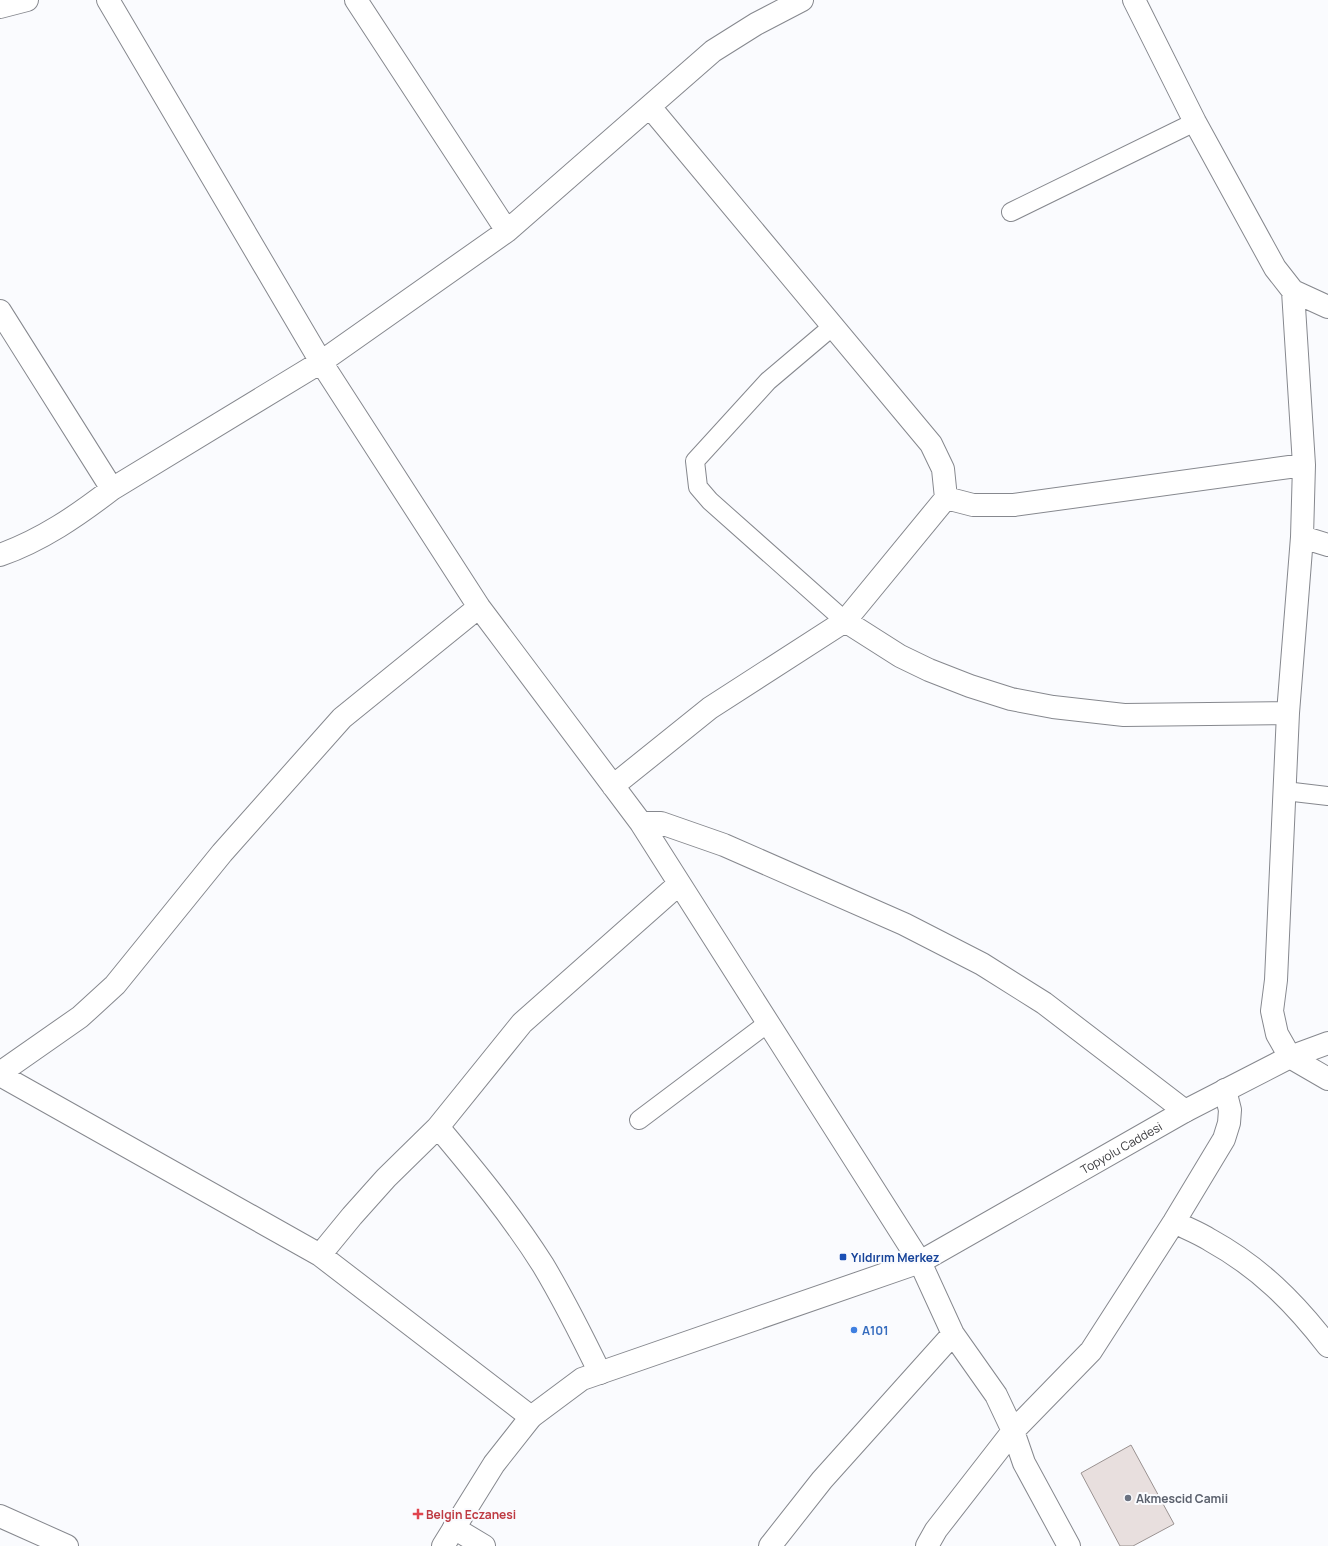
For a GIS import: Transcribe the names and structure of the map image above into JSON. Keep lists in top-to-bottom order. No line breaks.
{"streets":{"street":["Topyolu Caddesi"]},"places":{"transit":["Yıldırım Merkez"],"other":["A101","Akmescid Camii"],"health":["Belgin Eczanesi"]}}
